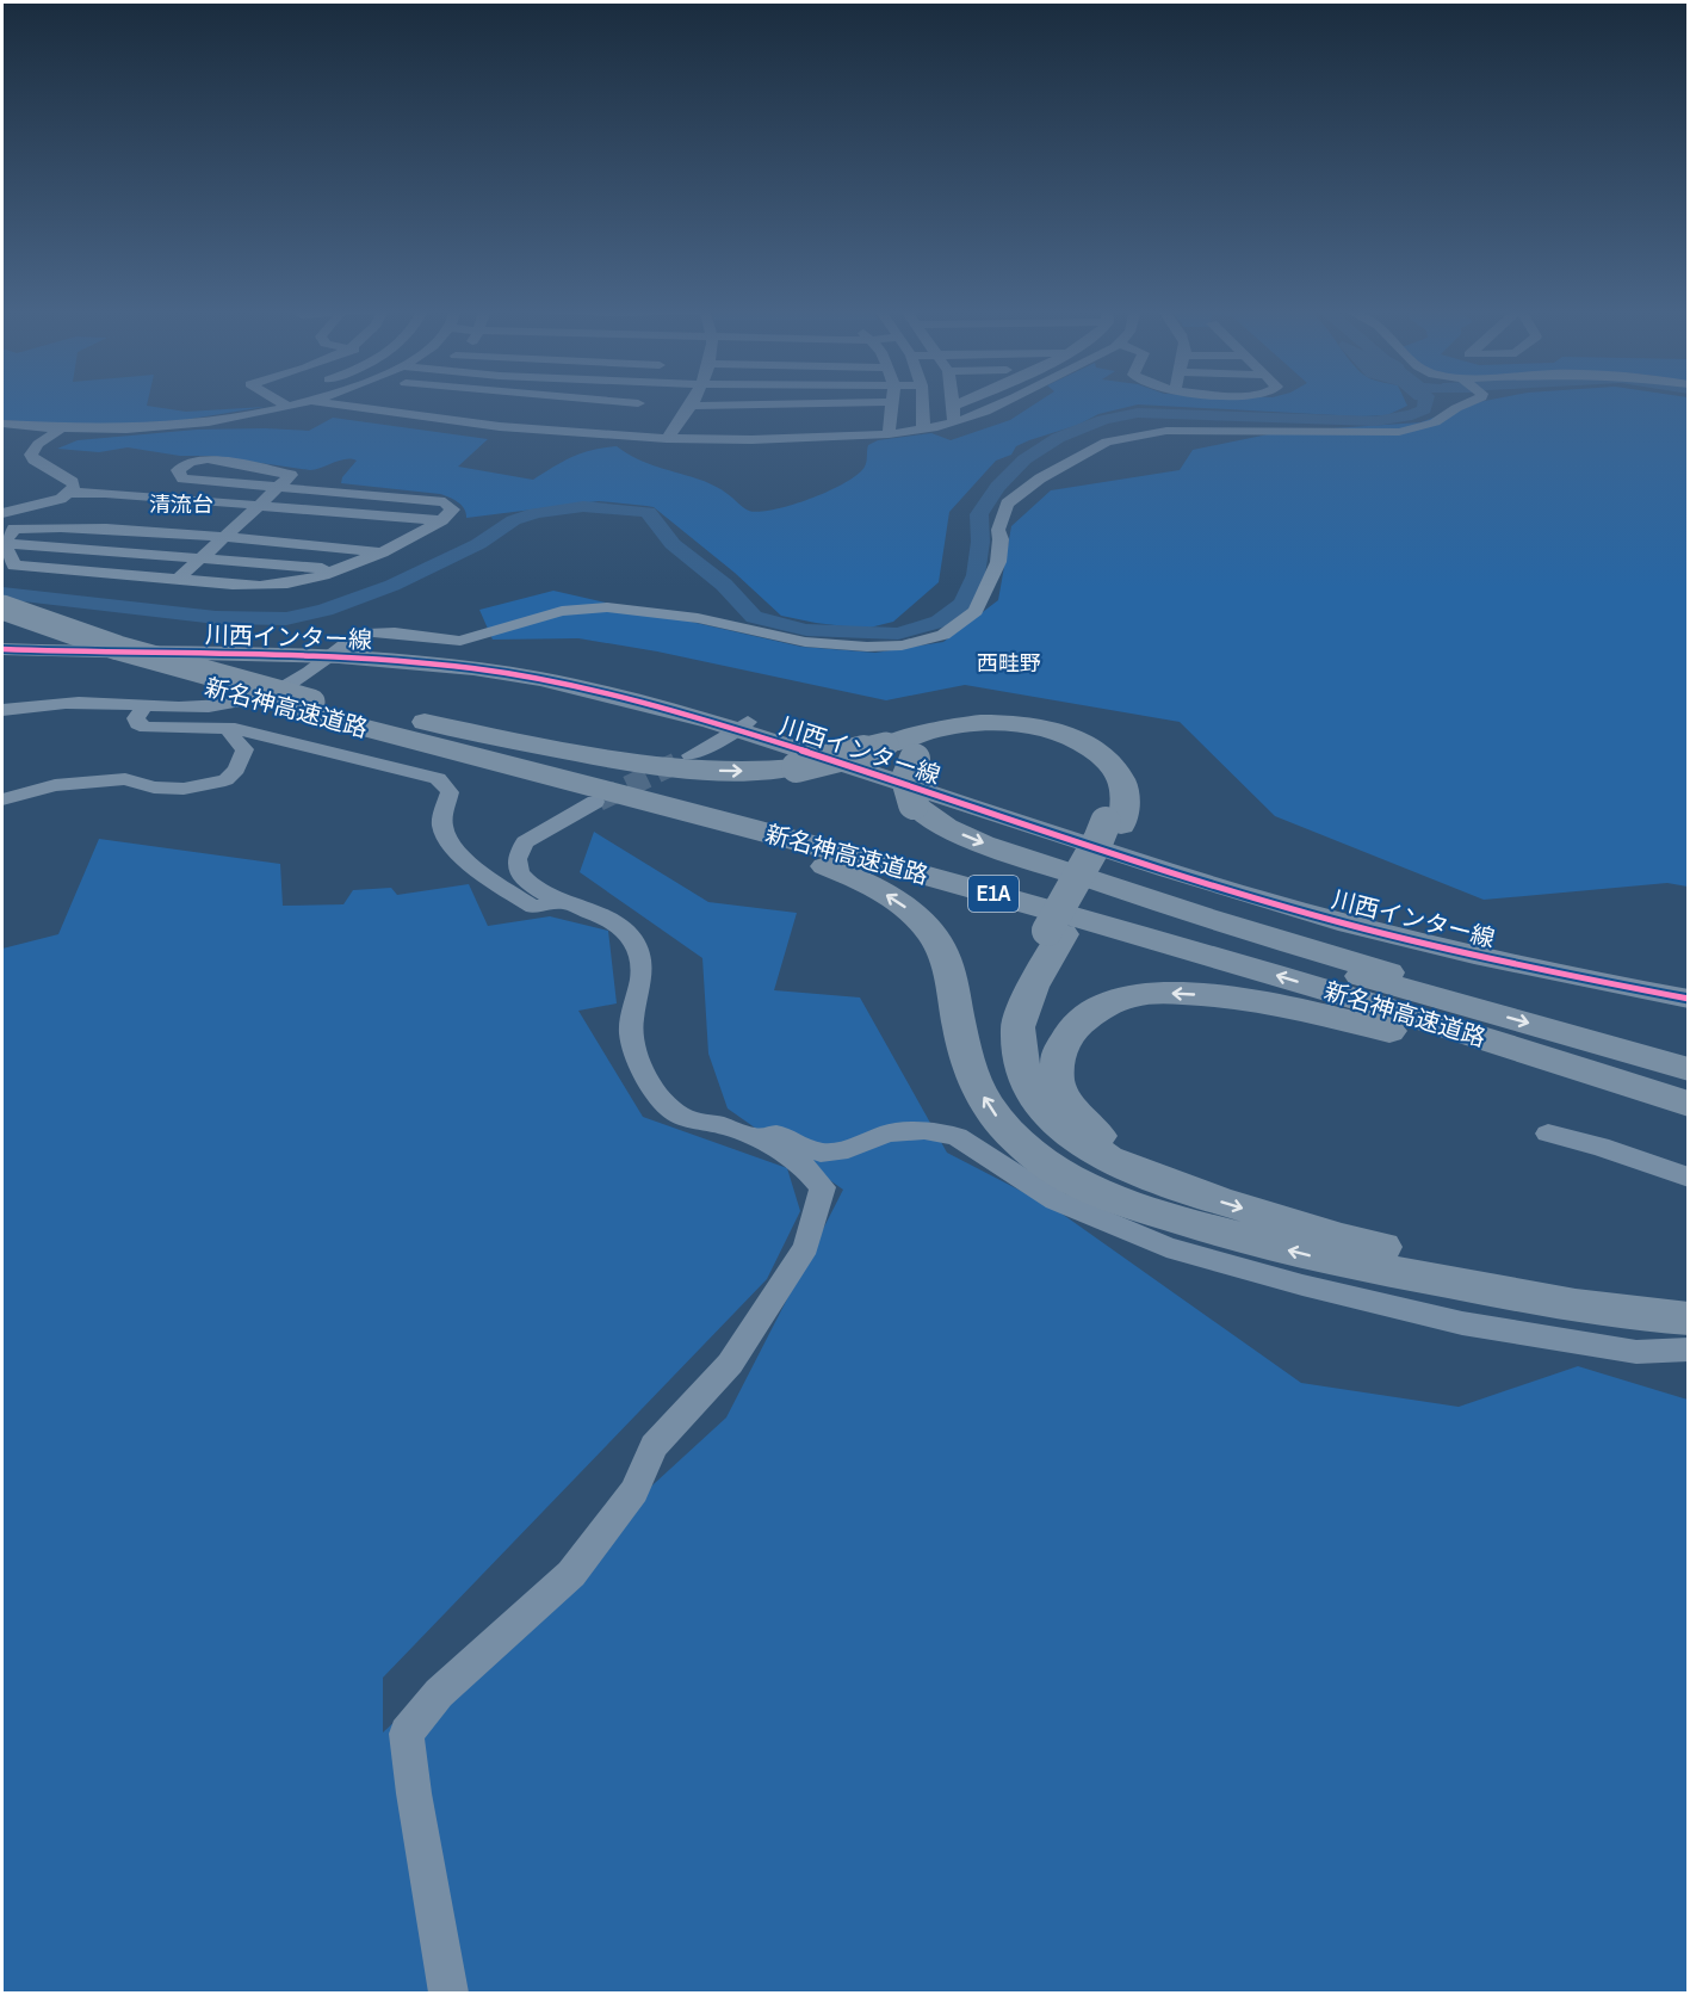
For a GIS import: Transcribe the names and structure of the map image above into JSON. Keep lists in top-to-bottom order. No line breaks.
{"streets":{"highway":["新名神高速道路","E1A"],"main road":["川西インター線"]},"districts":["清流台","西畦野"]}
